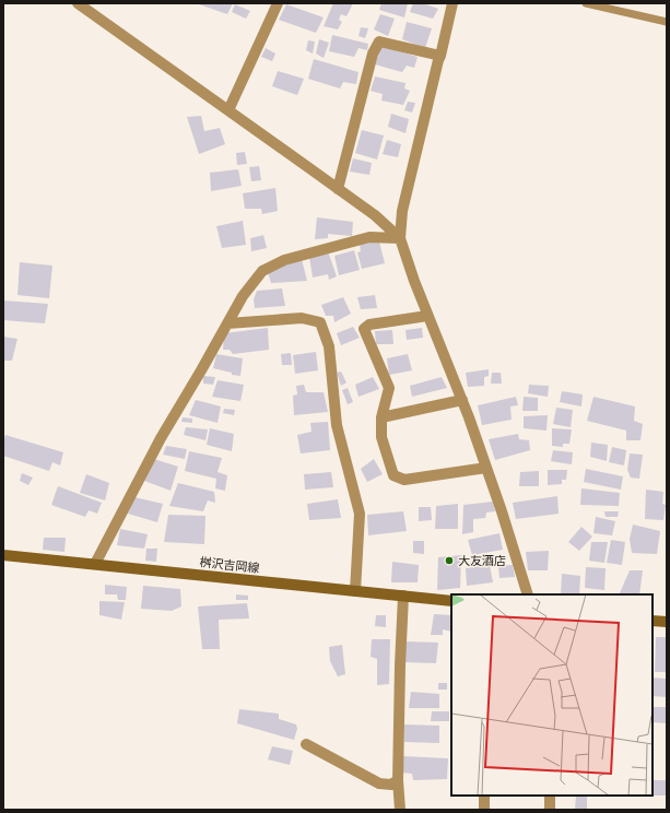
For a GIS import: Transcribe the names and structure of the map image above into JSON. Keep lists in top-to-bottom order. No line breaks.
{"streets":{"main road":["桝沢吉岡線"]},"places":["大友酒店"]}
